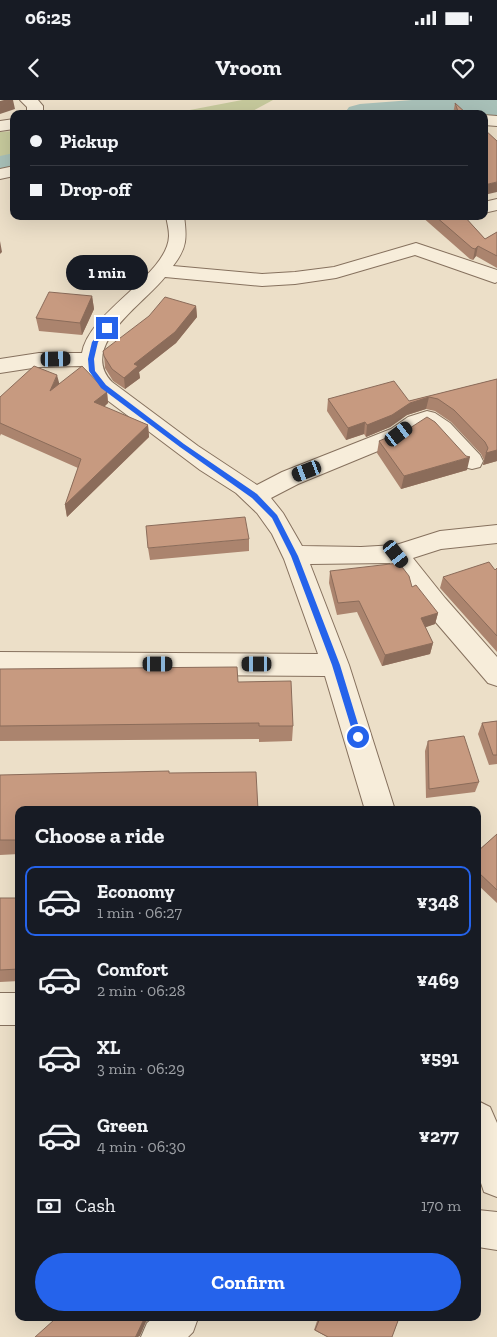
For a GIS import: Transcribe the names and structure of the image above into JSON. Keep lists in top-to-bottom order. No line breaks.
{"page":{"status":"06:25","header":"Vroom","banner":["Pickup","Drop-off"],"bubble":"1 min","heading":"Choose a ride","list":[{"name":"Economy","note":"1 min · 06:27","value":"¥348"},{"name":"Comfort","note":"2 min · 06:28","value":"¥469"},{"name":"XL","note":"3 min · 06:29","value":"¥591"},{"name":"Green","note":"4 min · 06:30","value":"¥277"}],"pay":["Cash","170 m"],"buttons":"Confirm"}}
